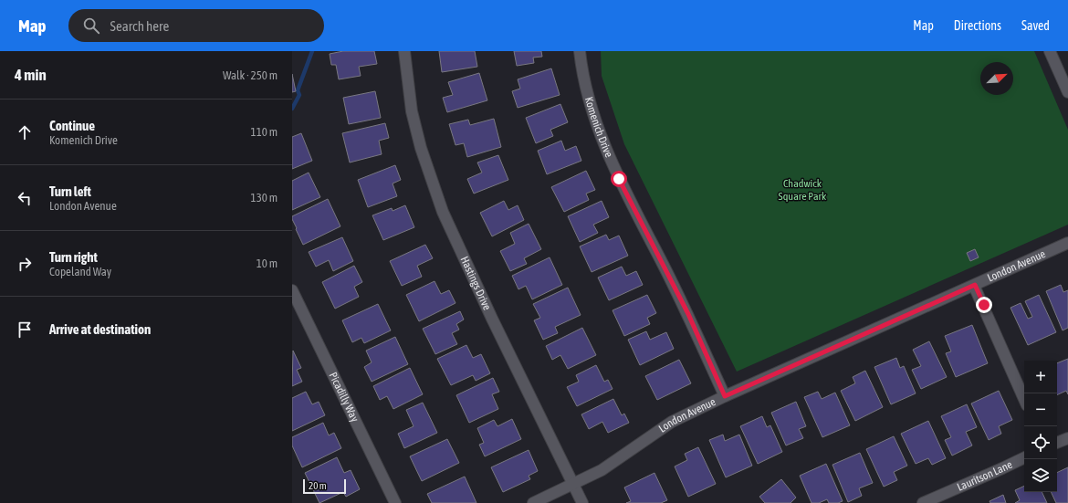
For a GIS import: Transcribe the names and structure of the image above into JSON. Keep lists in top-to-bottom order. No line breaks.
{"streets":{"street":["Komenich Drive","London Avenue","Hastings Drive","Picadilly Way","Lauritson Lane"]},"crossings":[["Komenich Drive","London Avenue"],["London Avenue","Hastings Drive"]],"parks":["Chadwick Square Park"],"scale_bar":"20 m","north":"top right","page":{"header":"Map","search":"Search here","nav":["Map","Directions","Saved"],"heading":["4 min","Walk · 250 m"],"list":[["Continue","Komenich Drive","110 m"],["Turn left","London Avenue","130 m"],["Turn right","Copeland Way","10 m"],"Arrive at destination"],"map_buttons":["+","−"],"scale":"20 m"}}
